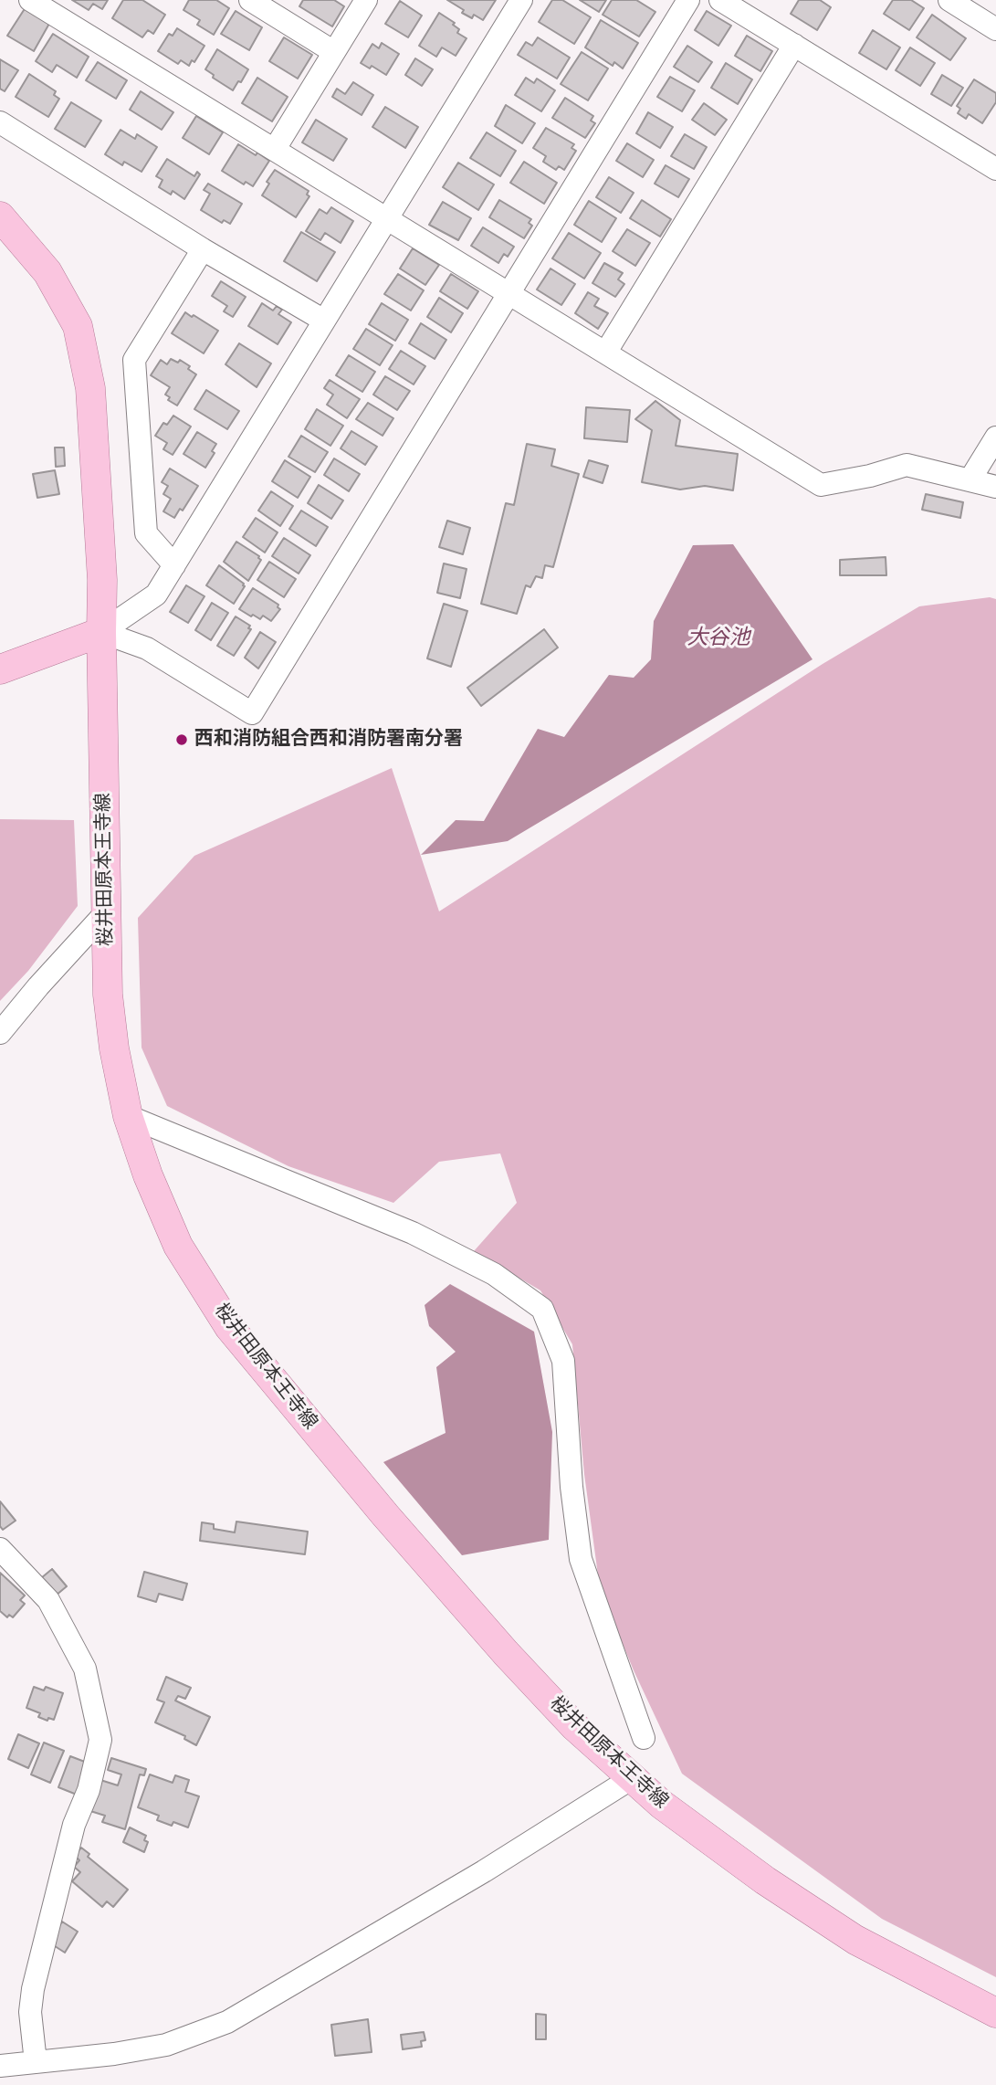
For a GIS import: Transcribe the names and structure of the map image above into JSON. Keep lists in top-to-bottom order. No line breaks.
{"streets":{"main road":["桜井田原本王寺線"]},"water":["大谷池"],"places":["西和消防組合西和消防署南分署"]}
